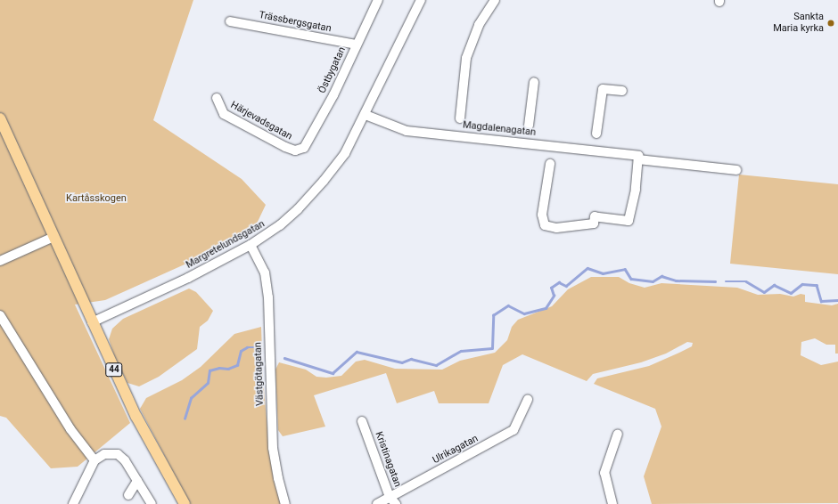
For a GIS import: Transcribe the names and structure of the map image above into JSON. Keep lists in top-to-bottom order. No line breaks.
{"streets":{"main road":["44"],"street":["Trässbergsgatan","Östbygatan","Härjevadsgatan","Magdalenagatan","Margretelundsgatan","Västgötagatan","Ulrikagatan","Kristinagatan"]},"crossings":[["Trässbergsgatan","Östbygatan"],["Östbygatan","Härjevadsgatan"],["Magdalenagatan","Margretelundsgatan"],["Margretelundsgatan","44"],["Margretelundsgatan","Västgötagatan"],["Ulrikagatan","Kristinagatan"]],"parks":["Kartåsskogen"],"places":["Sankta Maria kyrka"]}
